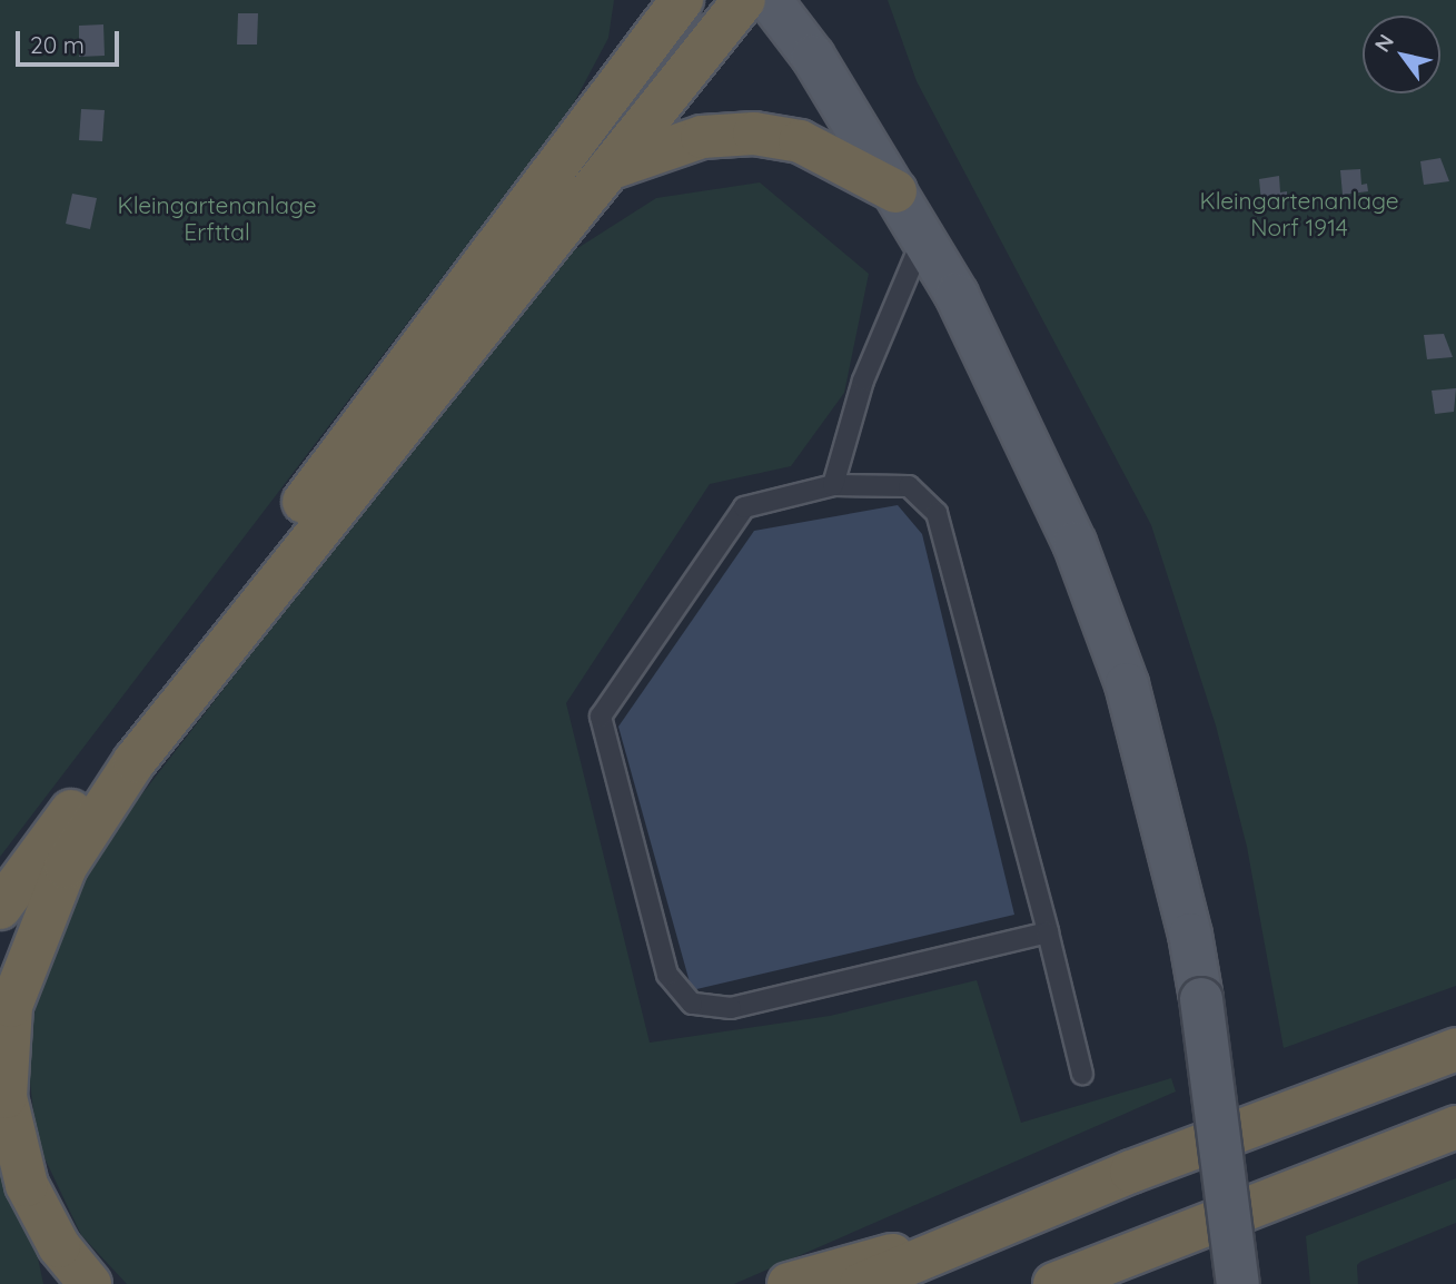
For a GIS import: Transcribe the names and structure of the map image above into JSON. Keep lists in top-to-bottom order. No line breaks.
{"parks":["Kleingartenanlage Norf 1914","Kleingartenanlage Erfttal"],"scale_bar":"20 m","north":"top left"}
